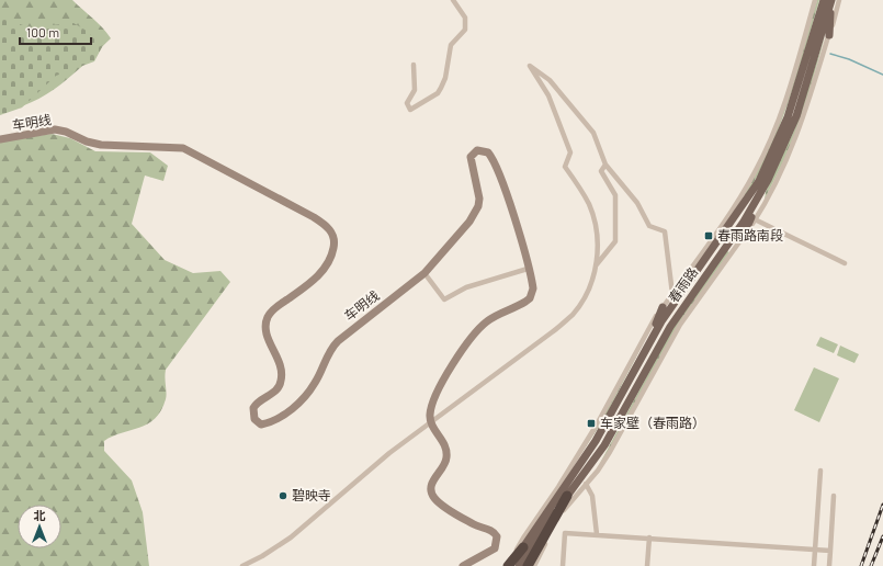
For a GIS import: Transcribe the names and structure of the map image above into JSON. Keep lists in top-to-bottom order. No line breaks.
{"streets":{"main road":["车明线","春雨路"]},"places":{"transit":["春雨路南段","车家壁（春雨路）"],"other":["碧映寺"]},"scale_bar":"100 m","north":"top"}
